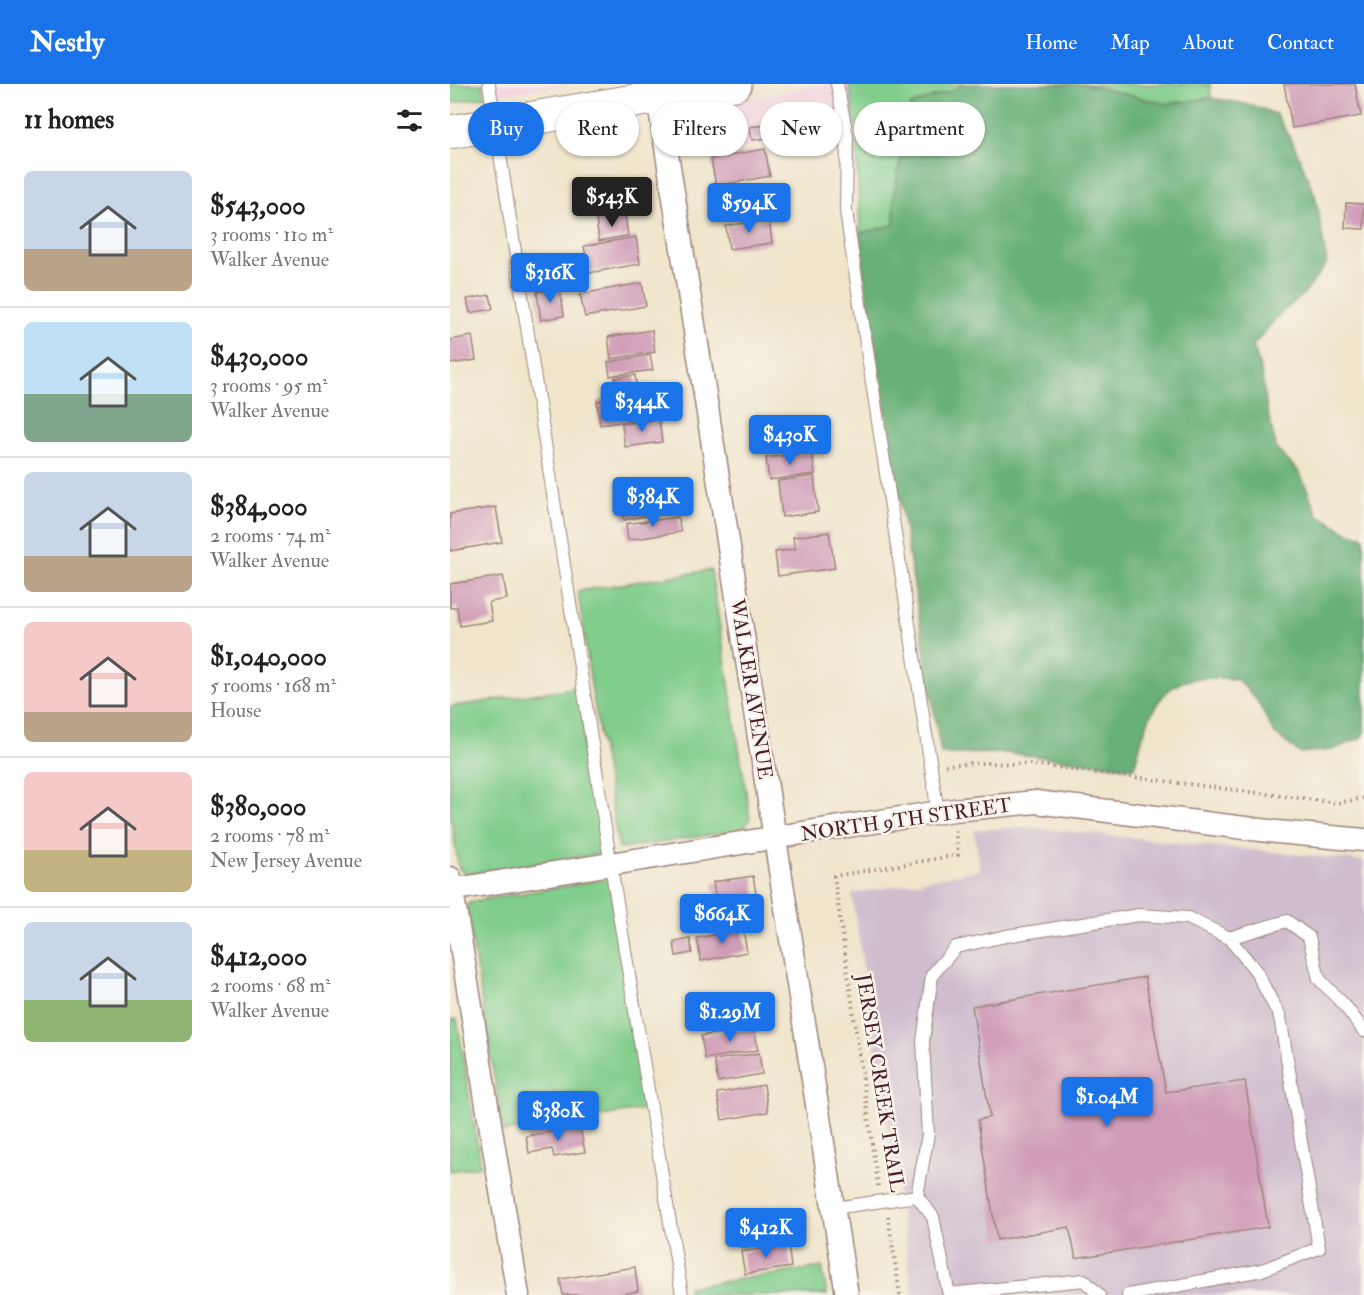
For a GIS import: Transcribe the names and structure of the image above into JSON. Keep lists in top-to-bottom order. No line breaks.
{"streets":{"street":["WALKER AVENUE","NORTH 9TH STREET"],"path":["JERSEY CREEK TRAIL"]},"crossings":[["WALKER AVENUE","NORTH 9TH STREET"]],"page":{"header":"Nestly","nav":["Home","Map","About","Contact"],"heading":"11 homes","chip":["Buy","Rent","Filters","New","Apartment"],"list":[{"name":"$543,000","note":"3 rooms · 110 m² · Walker Avenue"},{"name":"$430,000","note":"3 rooms · 95 m² · Walker Avenue"},{"name":"$384,000","note":"2 rooms · 74 m² · Walker Avenue"},{"name":"$1,040,000","note":"5 rooms · 168 m² · House"},{"name":"$380,000","note":"2 rooms · 78 m² · New Jersey Avenue"},{"name":"$412,000","note":"2 rooms · 68 m² · Walker Avenue"}],"price":["$543K","$594K","$316K","$344K","$430K","$384K","$664K","$1.29M","$1.04M","$380K","$412K"]}}
